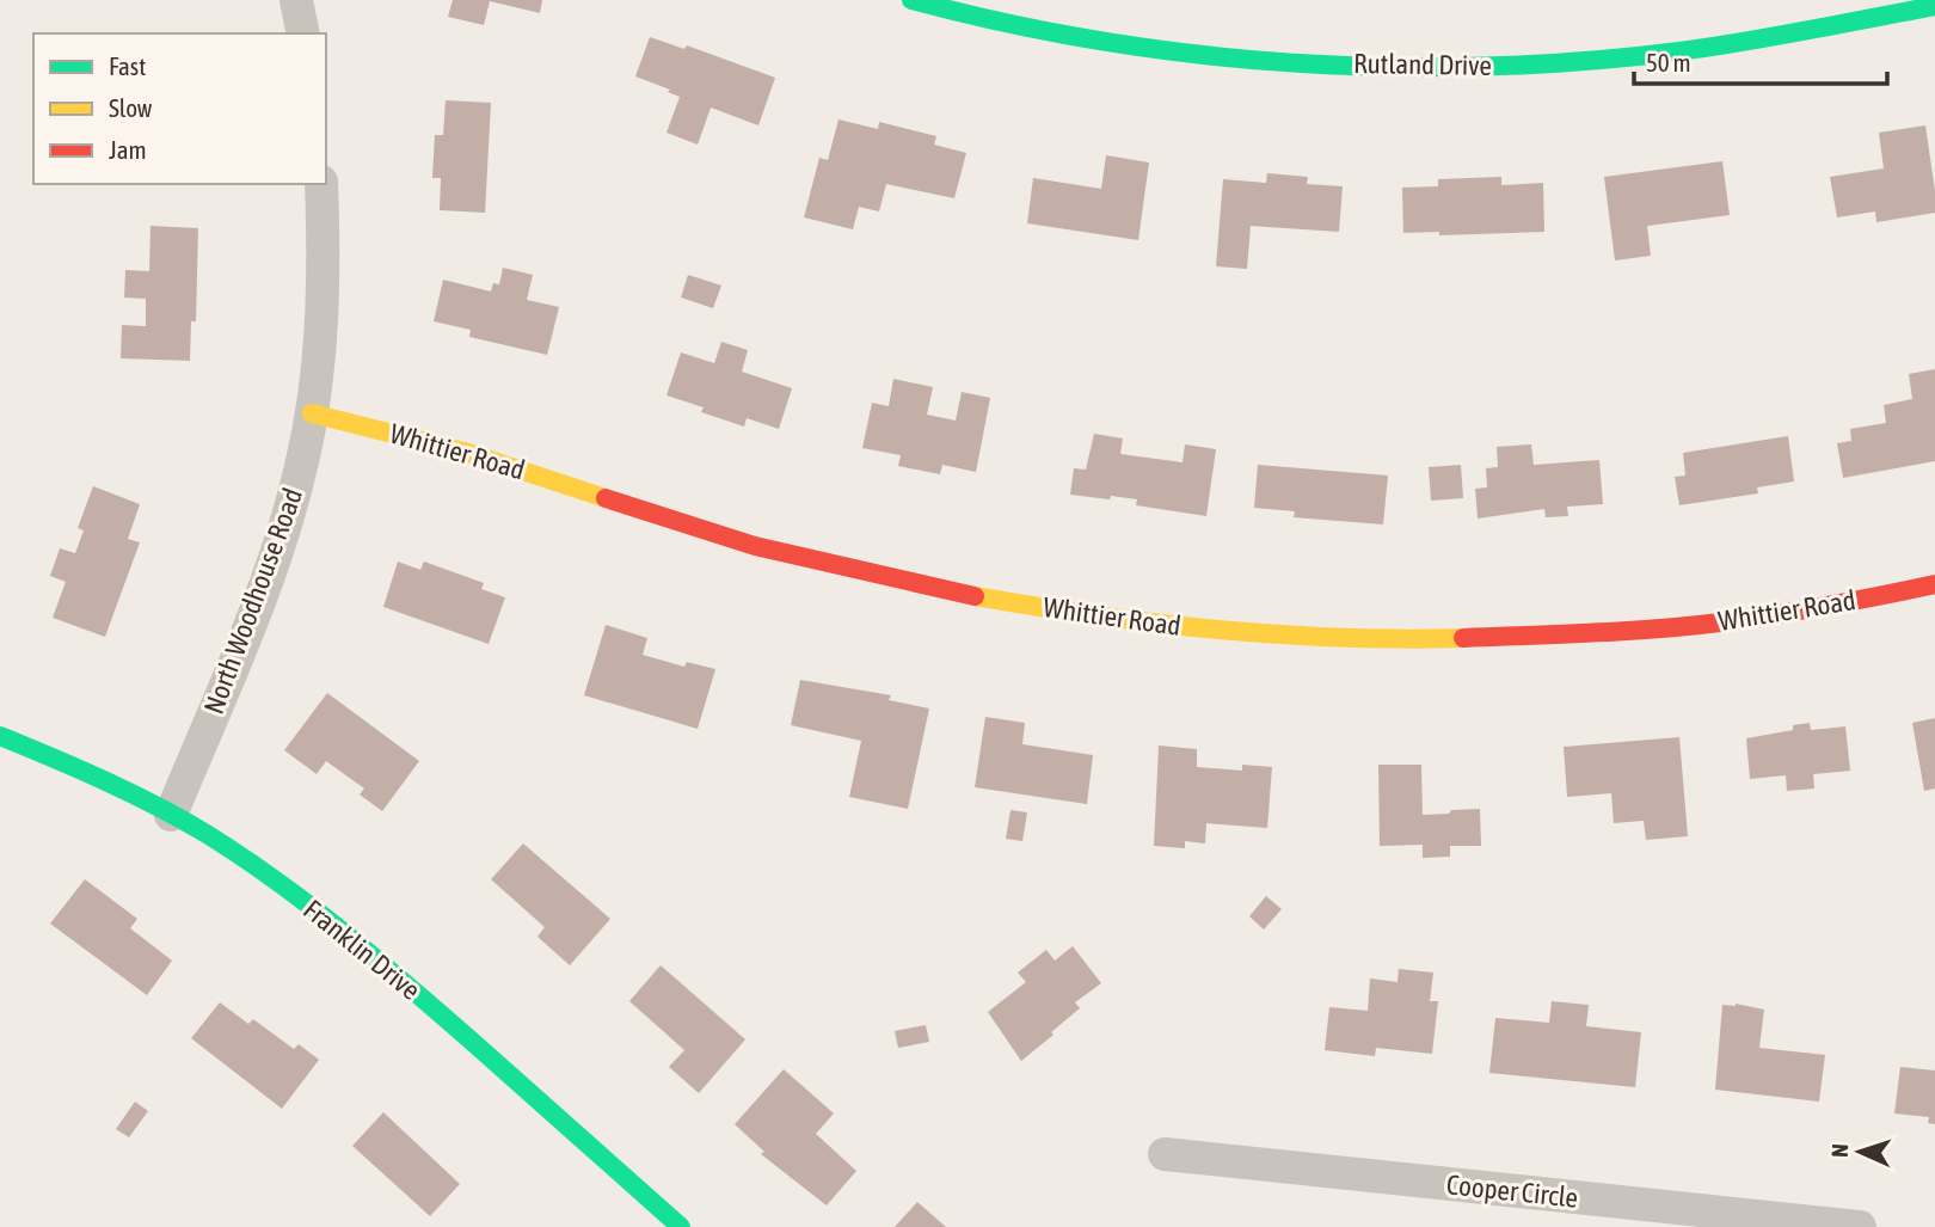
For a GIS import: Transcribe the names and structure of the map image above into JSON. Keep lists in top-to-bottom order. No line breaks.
{"streets":{"street":["Rutland Drive","Whittier Road","North Woodhouse Road","Franklin Drive","Cooper Circle"]},"crossings":[["Whittier Road","North Woodhouse Road"],["North Woodhouse Road","Franklin Drive"]],"legend":["Fast","Slow","Jam"],"scale_bar":"50 m","north":"left"}
